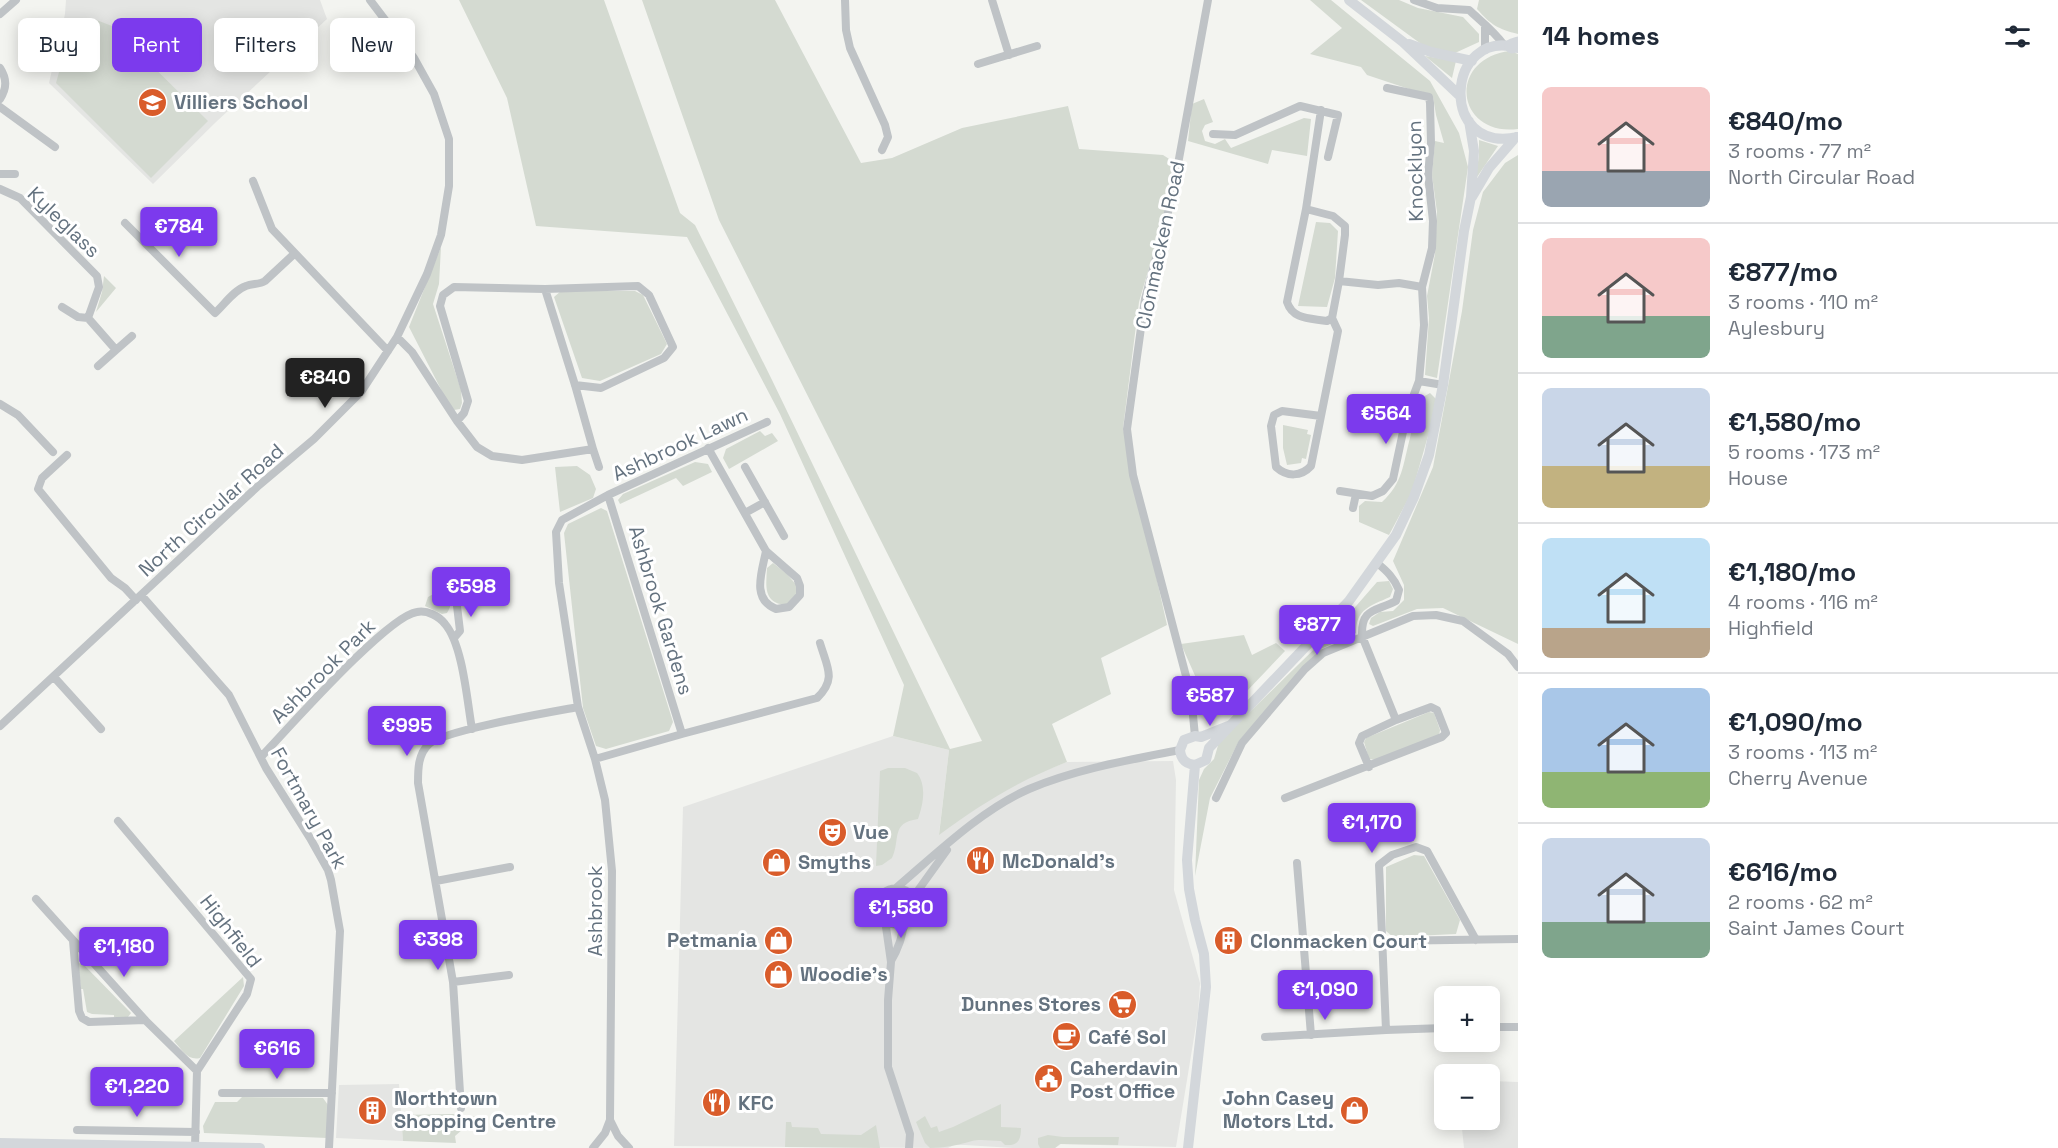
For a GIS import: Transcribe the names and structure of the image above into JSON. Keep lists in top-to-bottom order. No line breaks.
{"streets":{"street":["Knocklyon","Kyleglass","Clonmacken Road","Ashbrook Lawn","North Circular Road","Ashbrook Gardens","Ashbrook Park","Fortmary Park","Ashbrook","Highfield"]},"crossings":[["Ashbrook Lawn","Ashbrook Gardens"],["Ashbrook Lawn","Ashbrook"],["North Circular Road","Fortmary Park"],["Ashbrook Gardens","Ashbrook"],["Ashbrook Park","Fortmary Park"]],"places":{"school or university":["Villiers School"],"theatre":["Vue"],"restaurant":["McDonald's","KFC"],"shop":["Smyths","Petmania","Woodie's","John Casey Motors Ltd."],"building":["Clonmacken Court","Northtown Shopping Centre"],"supermarket":["Dunnes Stores"],"cafe":["Café Sol"],"public building":["Caherdavin Post Office"]},"page":{"heading":"14 homes","chip":["Buy","Rent","Filters","New"],"list":[{"name":"€840/mo","note":"3 rooms · 77 m² · North Circular Road"},{"name":"€877/mo","note":"3 rooms · 110 m² · Aylesbury"},{"name":"€1,580/mo","note":"5 rooms · 173 m² · House"},{"name":"€1,180/mo","note":"4 rooms · 116 m² · Highfield"},{"name":"€1,090/mo","note":"3 rooms · 113 m² · Cherry Avenue"},{"name":"€616/mo","note":"2 rooms · 62 m² · Saint James Court"}],"price":["€784","€840","€564","€598","€877","€587","€995","€1,170","€1,580","€398","€1,180","€1,090","€616","€1,220"],"map_buttons":["+","−"]}}
